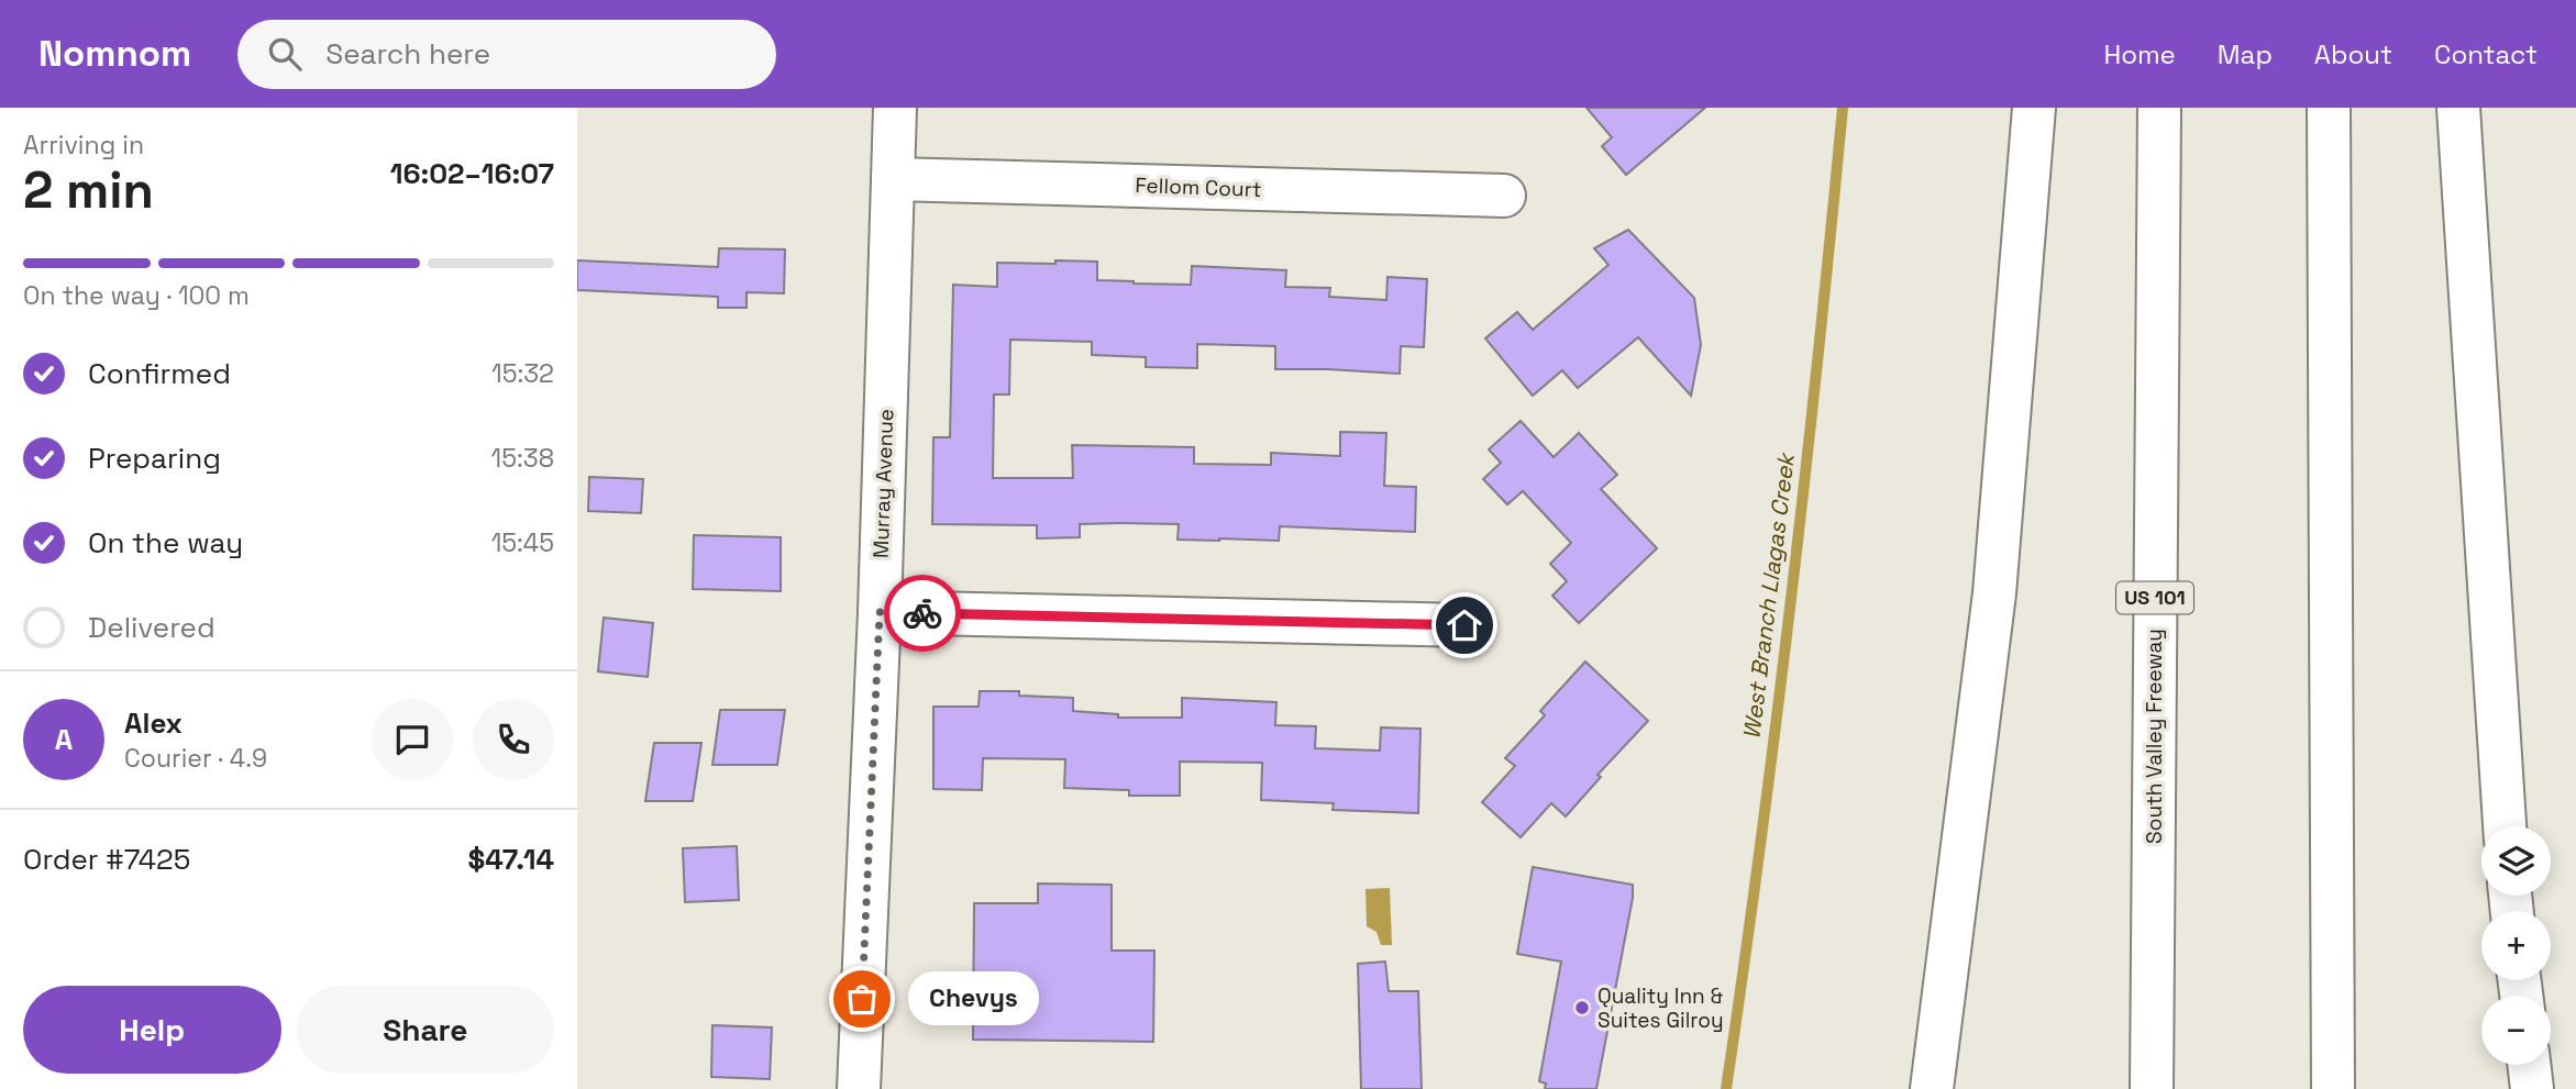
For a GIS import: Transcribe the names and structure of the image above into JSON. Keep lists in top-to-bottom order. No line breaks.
{"streets":{"main road":["Fellom Court","Murray Avenue","US 101","South Valley Freeway"]},"crossings":[["Fellom Court","Murray Avenue"]],"water":["West Branch Llagas Creek"],"places":["Chevys","Quality Inn & Suites Gilroy"],"page":{"header":"Nomnom","search":"Search here","nav":["Home","Map","About","Contact"],"heading":["2 min","Arriving in","16:02–16:07"],"panel":["Alex","Courier · 4.9","Order #7425","$47.14"],"bar":"On the way · 100 m","list":[["Confirmed","15:32"],["Preparing","15:38"],["On the way","15:45"],"Delivered"],"round":"A","map_buttons":["+","−"],"buttons":["Help","Share"],"bubble":"Chevys"}}
